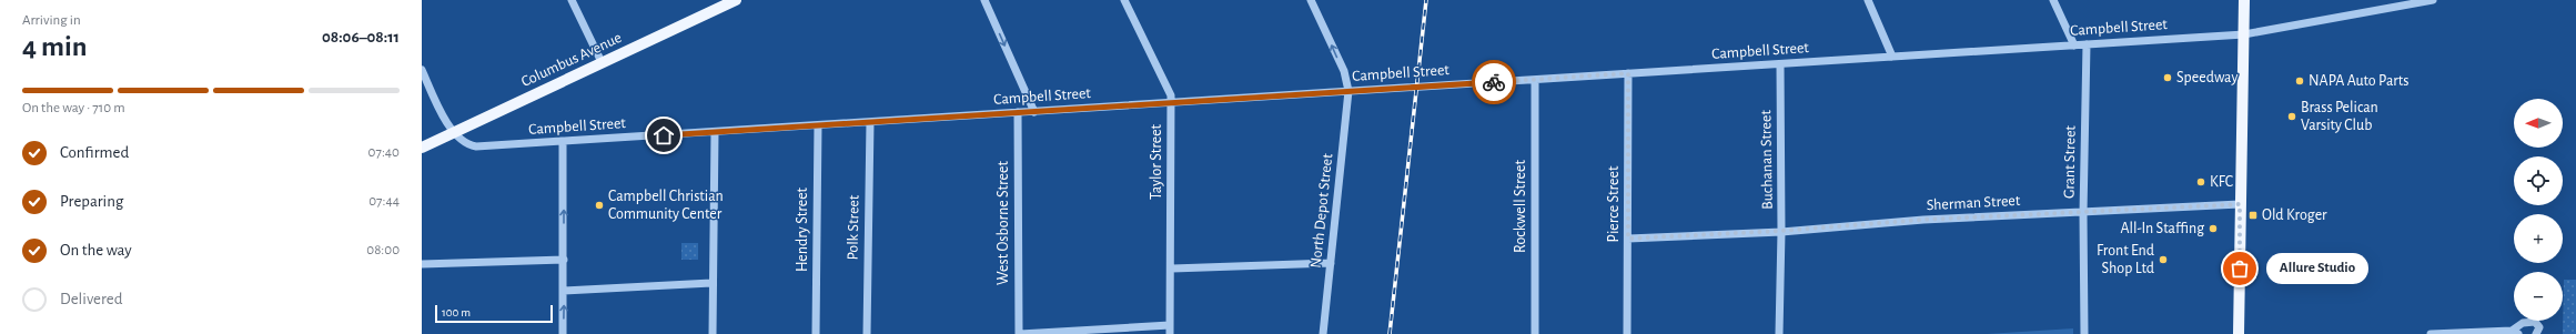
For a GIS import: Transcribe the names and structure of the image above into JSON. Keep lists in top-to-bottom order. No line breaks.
{"streets":{"main road":["Columbus Avenue"],"street":["Campbell Street","Buchanan Street","Taylor Street","Grant Street","Sherman Street","Pierce Street","Rockwell Street","North Depot Street","West Osborne Street","Polk Street","Hendry Street"]},"crossings":[["Campbell Street","Columbus Avenue"],["Campbell Street","Buchanan Street"],["Campbell Street","Taylor Street"],["Campbell Street","Grant Street"],["Campbell Street","Pierce Street"],["Campbell Street","Rockwell Street"],["Campbell Street","North Depot Street"],["Campbell Street","West Osborne Street"],["Campbell Street","Polk Street"],["Campbell Street","Hendry Street"],["Buchanan Street","Sherman Street"],["Grant Street","Sherman Street"],["Sherman Street","Pierce Street"]],"places":{"other":["Speedway","NAPA Auto Parts","Brass Pelican Varsity Club","KFC","Campbell Christian Community Center","All-In Staffing","Front End Shop Ltd","Allure Studio"],"transit":["Old Kroger"]},"scale_bar":"100 m","north":"left","page":{"heading":["4 min","Arriving in","08:06–08:11"],"bar":"On the way · 710 m","map_buttons":["+","−"],"list":[["Confirmed","07:40"],["Preparing","07:44"],["On the way","08:00"],"Delivered"],"bubble":"Allure Studio","scale":"100 m"}}
